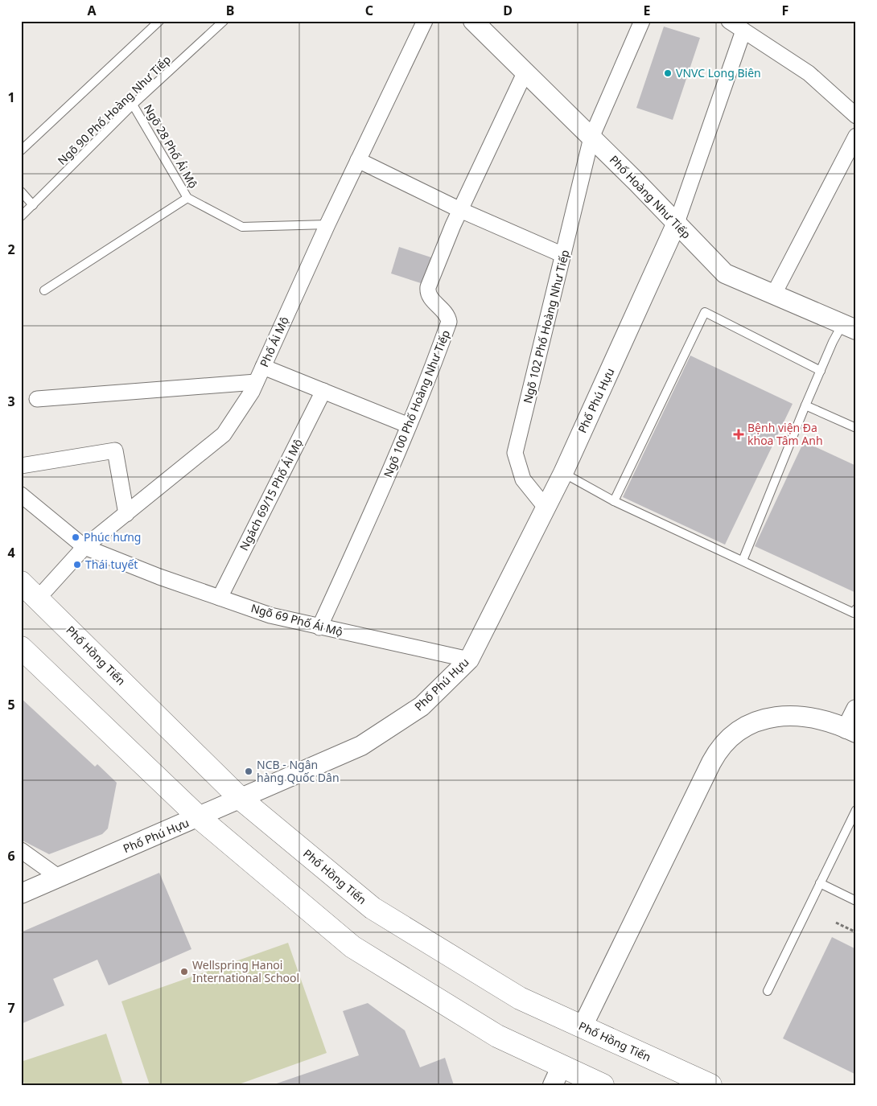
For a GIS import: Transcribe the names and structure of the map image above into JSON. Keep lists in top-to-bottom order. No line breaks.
{"streets":{"main road":["Phố Hồng Tiến"],"street":["Phố Hoàng Như Tiếp","Ngõ 102 Phố Hoàng Như Tiếp","Phố Ái Mộ","Phố Phú Hựu","Ngõ 100 Phố Hoàng Như Tiếp","Ngách 69/15 Phố Ái Mộ","Ngõ 69 Phố Ái Mộ"],"lane":["Ngõ 90 Phố Hoàng Như Tiếp","Ngõ 28 Phố Ái Mộ"]},"crossings":[["Ngõ 90 Phố Hoàng Như Tiếp","Ngõ 28 Phố Ái Mộ"],["Ngõ 28 Phố Ái Mộ","Phố Ái Mộ"],["Phố Hoàng Như Tiếp","Ngõ 102 Phố Hoàng Như Tiếp"],["Phố Hoàng Như Tiếp","Phố Phú Hựu"],["Phố Hoàng Như Tiếp","Ngõ 100 Phố Hoàng Như Tiếp"],["Ngõ 102 Phố Hoàng Như Tiếp","Phố Phú Hựu"],["Phố Ái Mộ","Ngõ 69 Phố Ái Mộ"],["Phố Ái Mộ","Phố Hồng Tiến"],["Phố Phú Hựu","Ngõ 69 Phố Ái Mộ"],["Phố Phú Hựu","Phố Hồng Tiến"],["Ngõ 100 Phố Hoàng Như Tiếp","Ngõ 69 Phố Ái Mộ"],["Ngách 69/15 Phố Ái Mộ","Ngõ 69 Phố Ái Mộ"]],"places":{"other":["VNVC Long Biên","Phúc hưng","Thái tuyết","NCB - Ngân hàng Quốc Dân","Wellspring Hanoi International School"],"health":["Bệnh viện Đa khoa Tâm Anh"]},"grid":{"columns":["A","B","C","D","E","F"],"rows":["1","2","3","4","5","6","7"]}}
